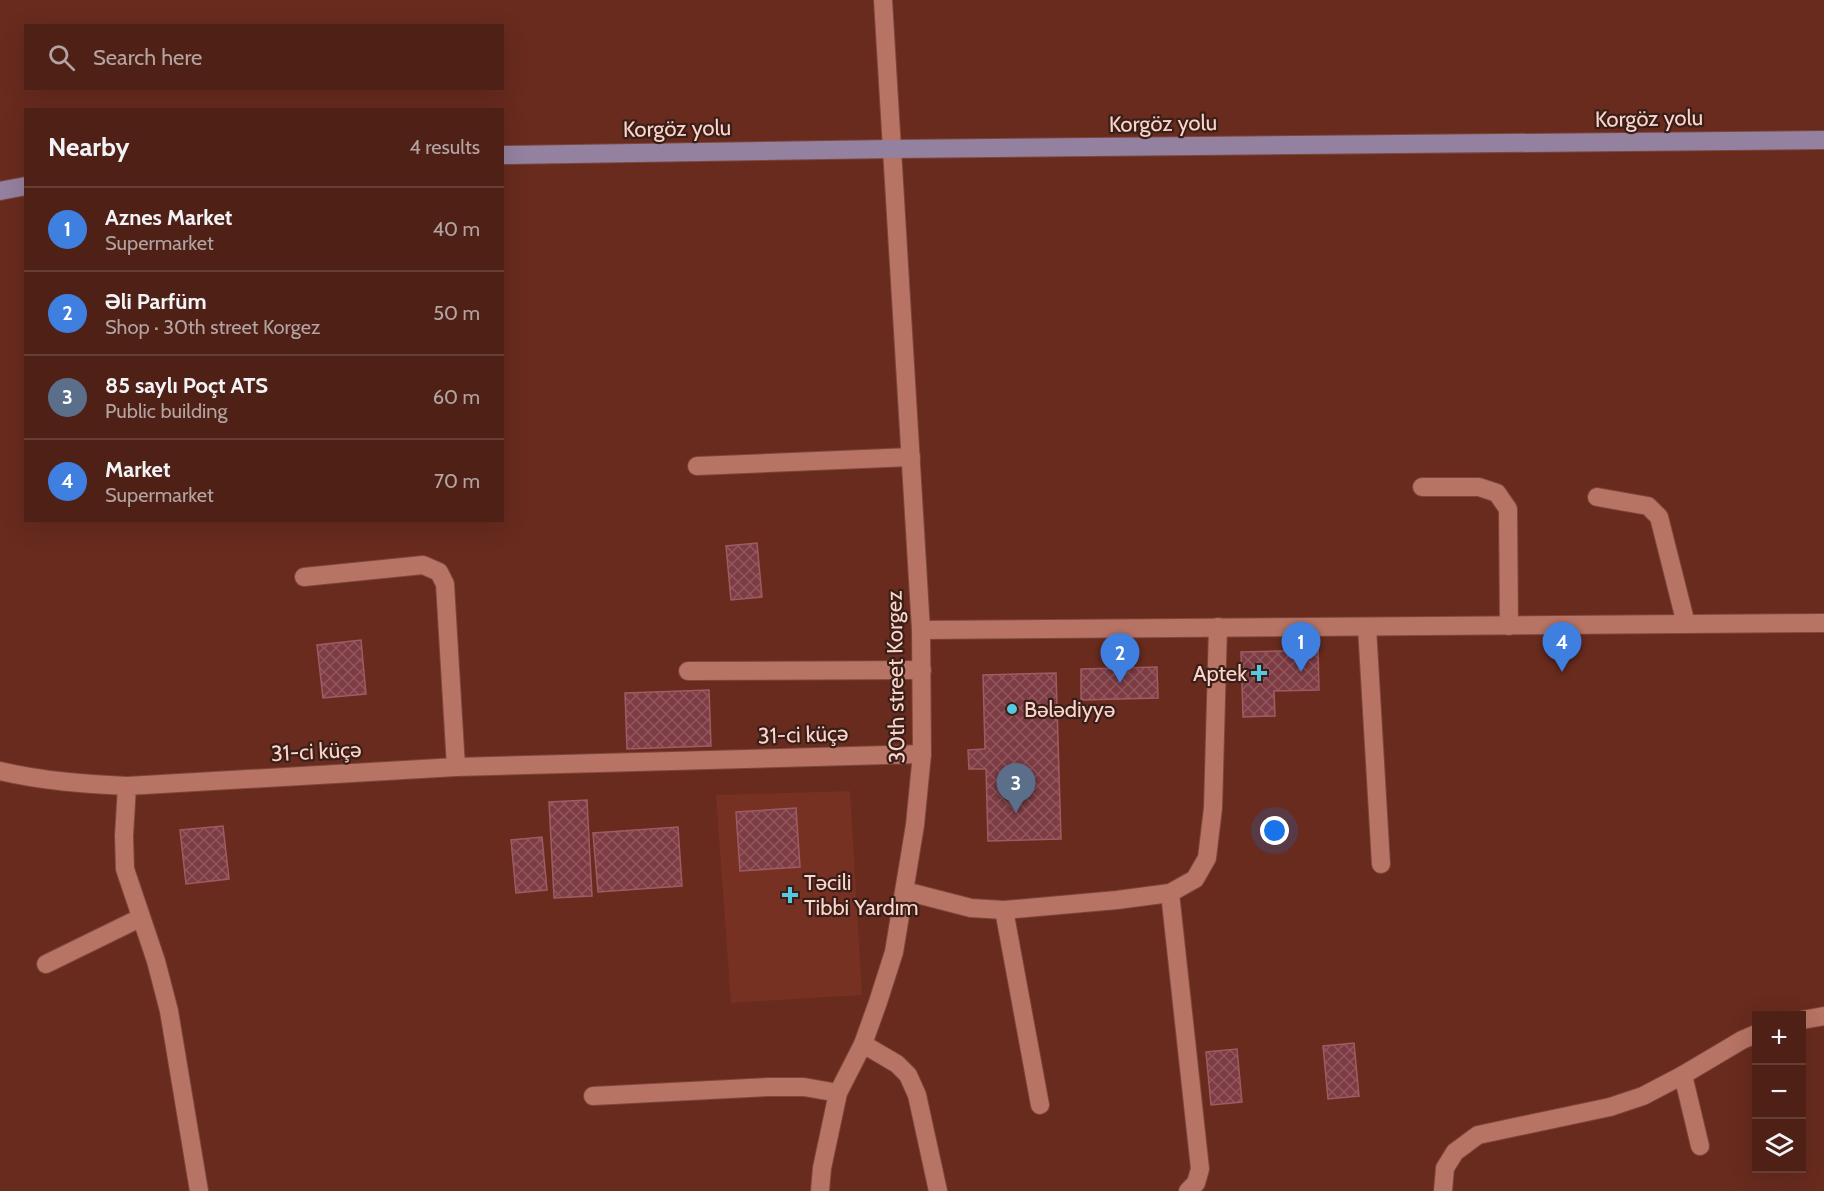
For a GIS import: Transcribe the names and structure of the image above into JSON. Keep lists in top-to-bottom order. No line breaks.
{"streets":{"main road":["Korgöz yolu"],"street":["30th street Korgez","31-ci küçə"]},"crossings":[["Korgöz yolu","30th street Korgez"],["30th street Korgez","31-ci küçə"]],"places":{"health":["Aptek","Təcili Tibbi Yardım"],"other":["Bələdiyyə"]},"page":{"search":"Search here","heading":["Nearby","4 results"],"list":[{"mark":"1","name":"Aznes Market","note":"Supermarket","value":"40 m"},{"mark":"2","name":"Əli Parfüm","note":"Shop · 30th street Korgez","value":"50 m"},{"mark":"3","name":"85 saylı Poçt ATS","note":"Public building","value":"60 m"},{"mark":"4","name":"Market","note":"Supermarket","value":"70 m"}],"pins":["1","4","2","3"],"map_buttons":["+","−"]}}
